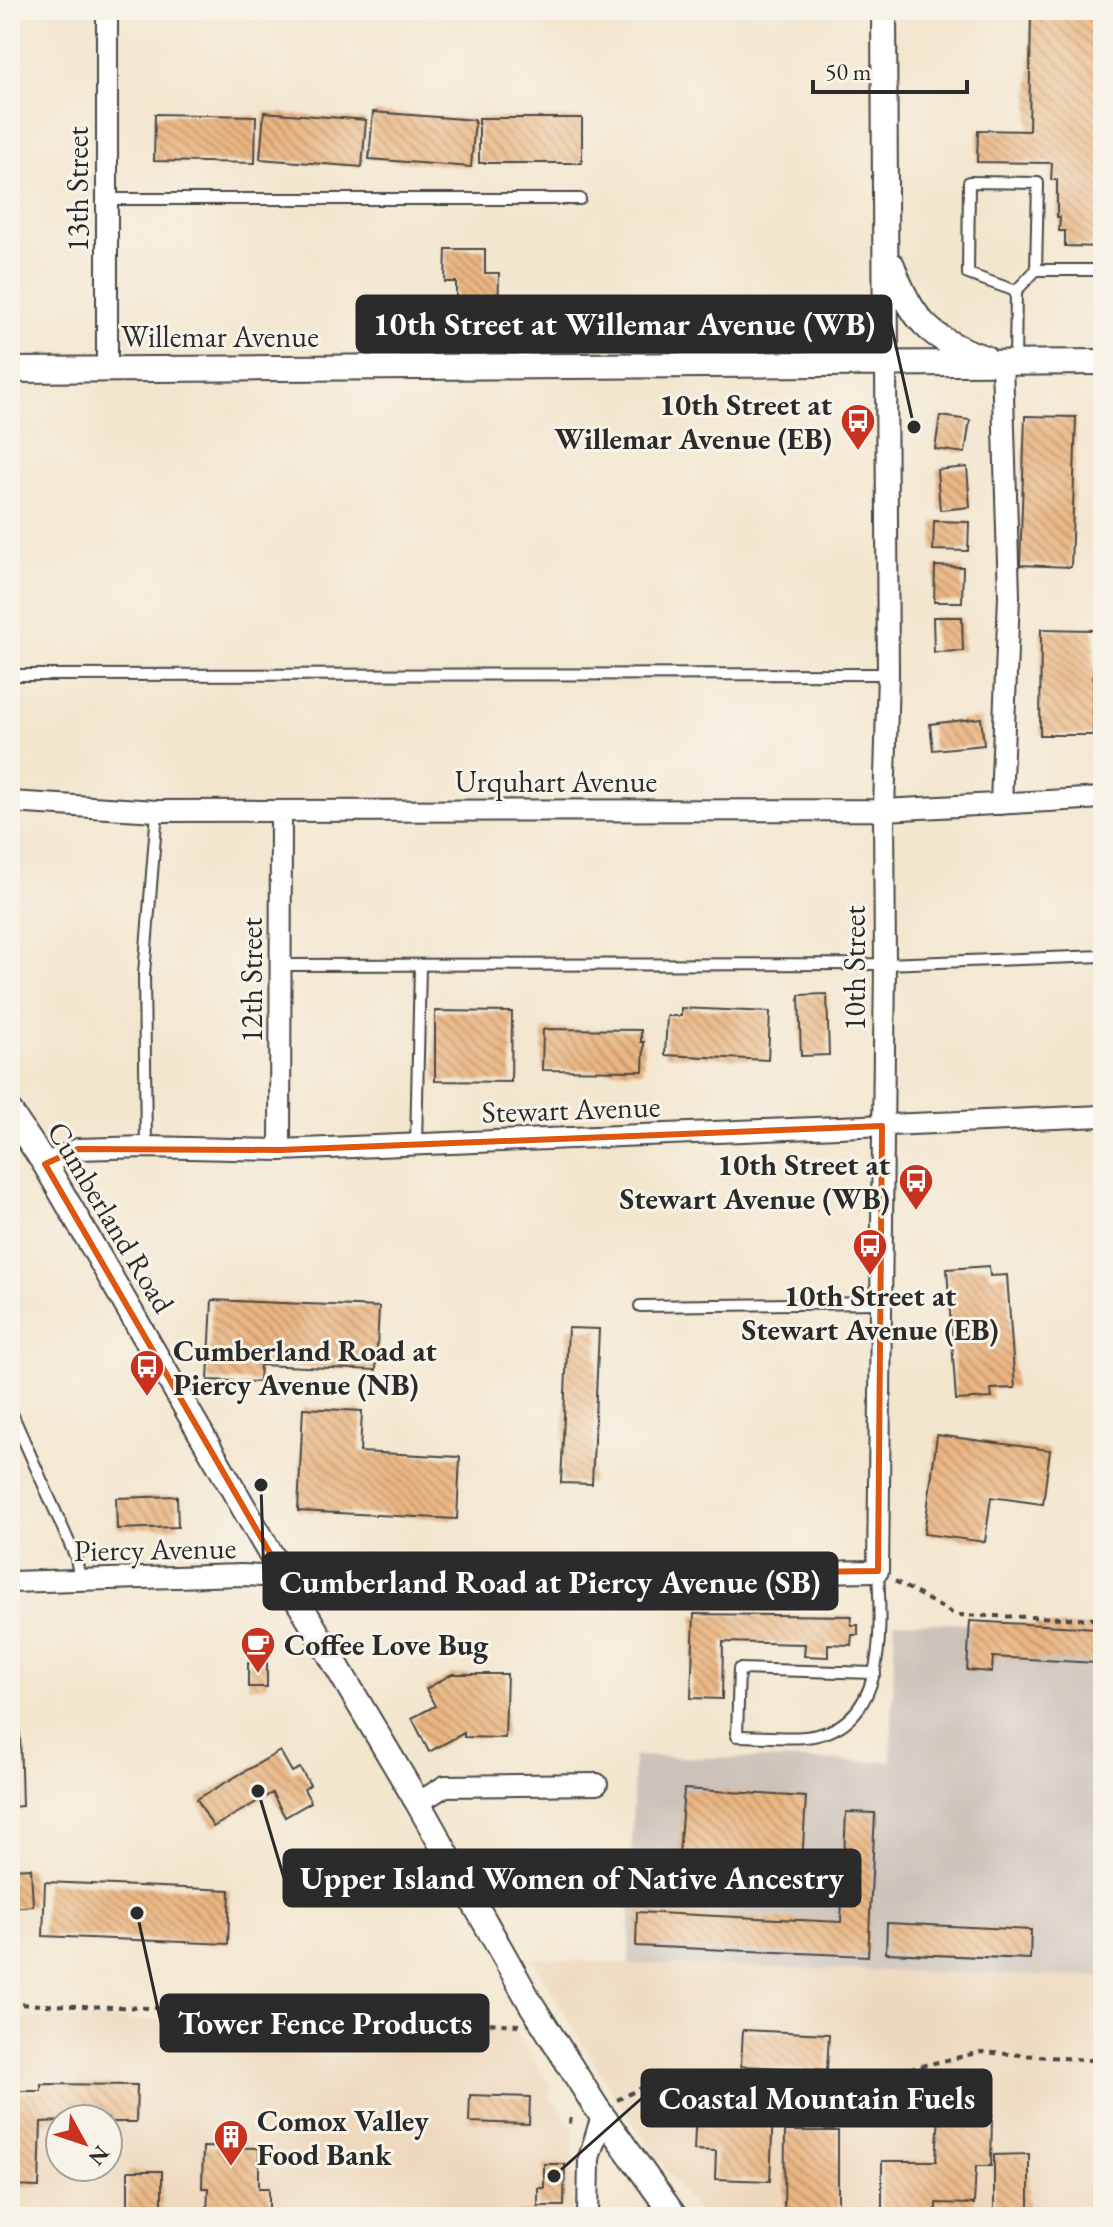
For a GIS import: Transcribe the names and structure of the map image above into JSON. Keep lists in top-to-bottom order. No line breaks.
{"streets":{"street":["13th Street","Willemar Avenue","Urquhart Avenue","10th Street","12th Street","Stewart Avenue","Cumberland Road","Piercy Avenue"]},"crossings":[["13th Street","Willemar Avenue"],["Willemar Avenue","10th Street"],["Urquhart Avenue","10th Street"],["Urquhart Avenue","12th Street"],["10th Street","Stewart Avenue"],["10th Street","Piercy Avenue"],["12th Street","Stewart Avenue"],["Stewart Avenue","Cumberland Road"],["Cumberland Road","Piercy Avenue"]],"places":{"other":["10th Street at Willemar Avenue (WB)","Cumberland Road at Piercy Avenue (SB)","Upper Island Women of Native Ancestry","Tower Fence Products","Coastal Mountain Fuels"],"bus stop":["10th Street at Willemar Avenue (EB)","10th Street at Stewart Avenue (WB)","10th Street at Stewart Avenue (EB)","Cumberland Road at Piercy Avenue (NB)"],"cafe":["Coffee Love Bug"],"building":["Comox Valley Food Bank"]},"scale_bar":"50 m","north":"bottom right"}
